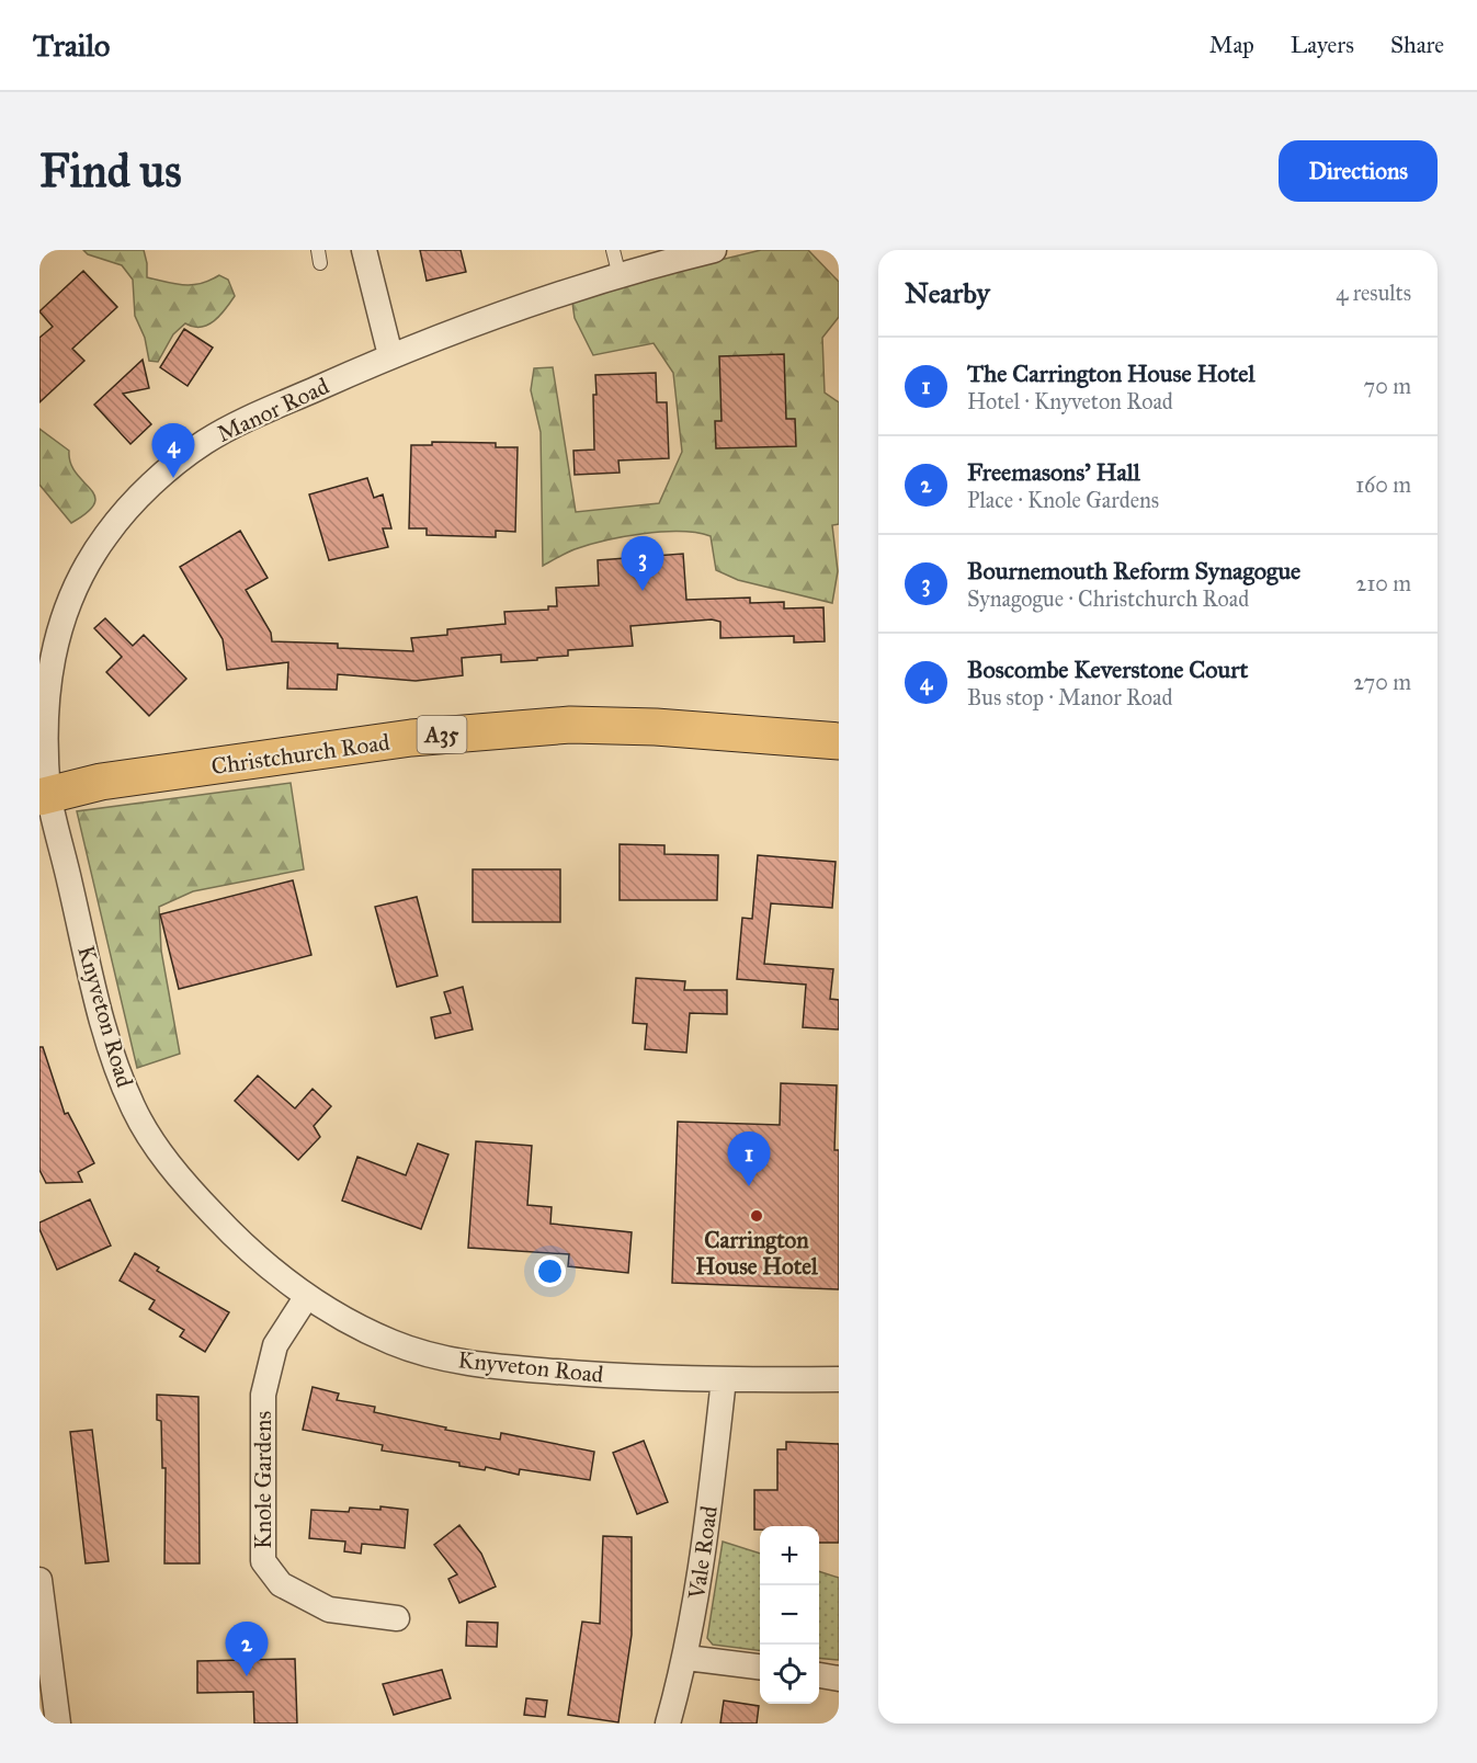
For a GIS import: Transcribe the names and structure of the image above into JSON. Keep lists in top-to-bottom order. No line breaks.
{"streets":{"main road":["A35","Christchurch Road"],"street":["Manor Road","Knyveton Road","Knole Gardens","Vale Road"]},"crossings":[["Manor Road","Christchurch Road"],["Manor Road","Knyveton Road"],["Christchurch Road","Knyveton Road"],["Knyveton Road","Knole Gardens"],["Knyveton Road","Vale Road"]],"places":["Carrington House Hotel"],"page":{"header":"Trailo","nav":["Map","Layers","Share"],"buttons":"Directions","title":"Find us","heading":["Nearby","4 results"],"list":[{"mark":"1","name":"The Carrington House Hotel","note":"Hotel · Knyveton Road","value":"70 m"},{"mark":"2","name":"Freemasons’ Hall","note":"Place · Knole Gardens","value":"160 m"},{"mark":"3","name":"Bournemouth Reform Synagogue","note":"Synagogue · Christchurch Road","value":"210 m"},{"mark":"4","name":"Boscombe Keverstone Court","note":"Bus stop · Manor Road","value":"270 m"}],"pins":["4","3","1","2"],"map_buttons":["+","−"]}}
